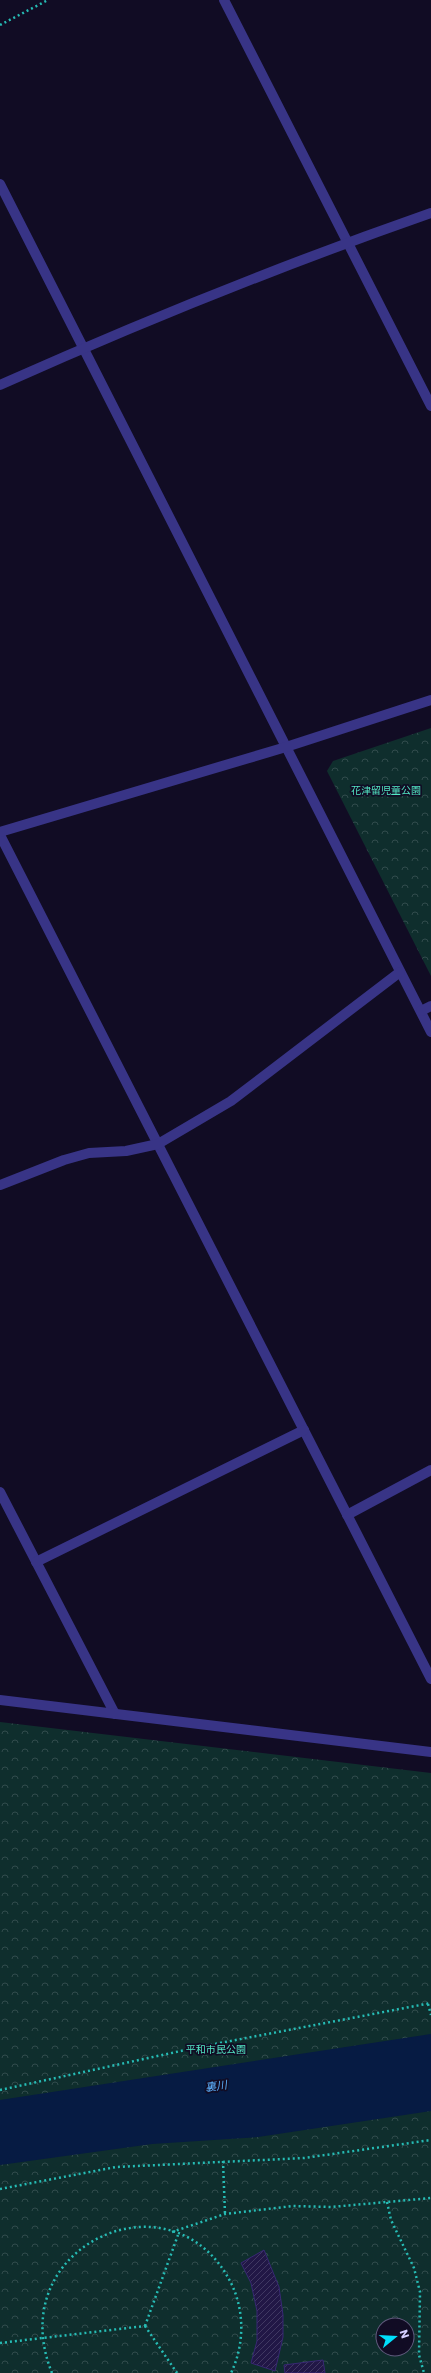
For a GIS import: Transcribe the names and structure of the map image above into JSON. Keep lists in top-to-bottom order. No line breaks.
{"water":["裏川"],"parks":["花津留児童公園","平和市民公園"],"north":"right"}
